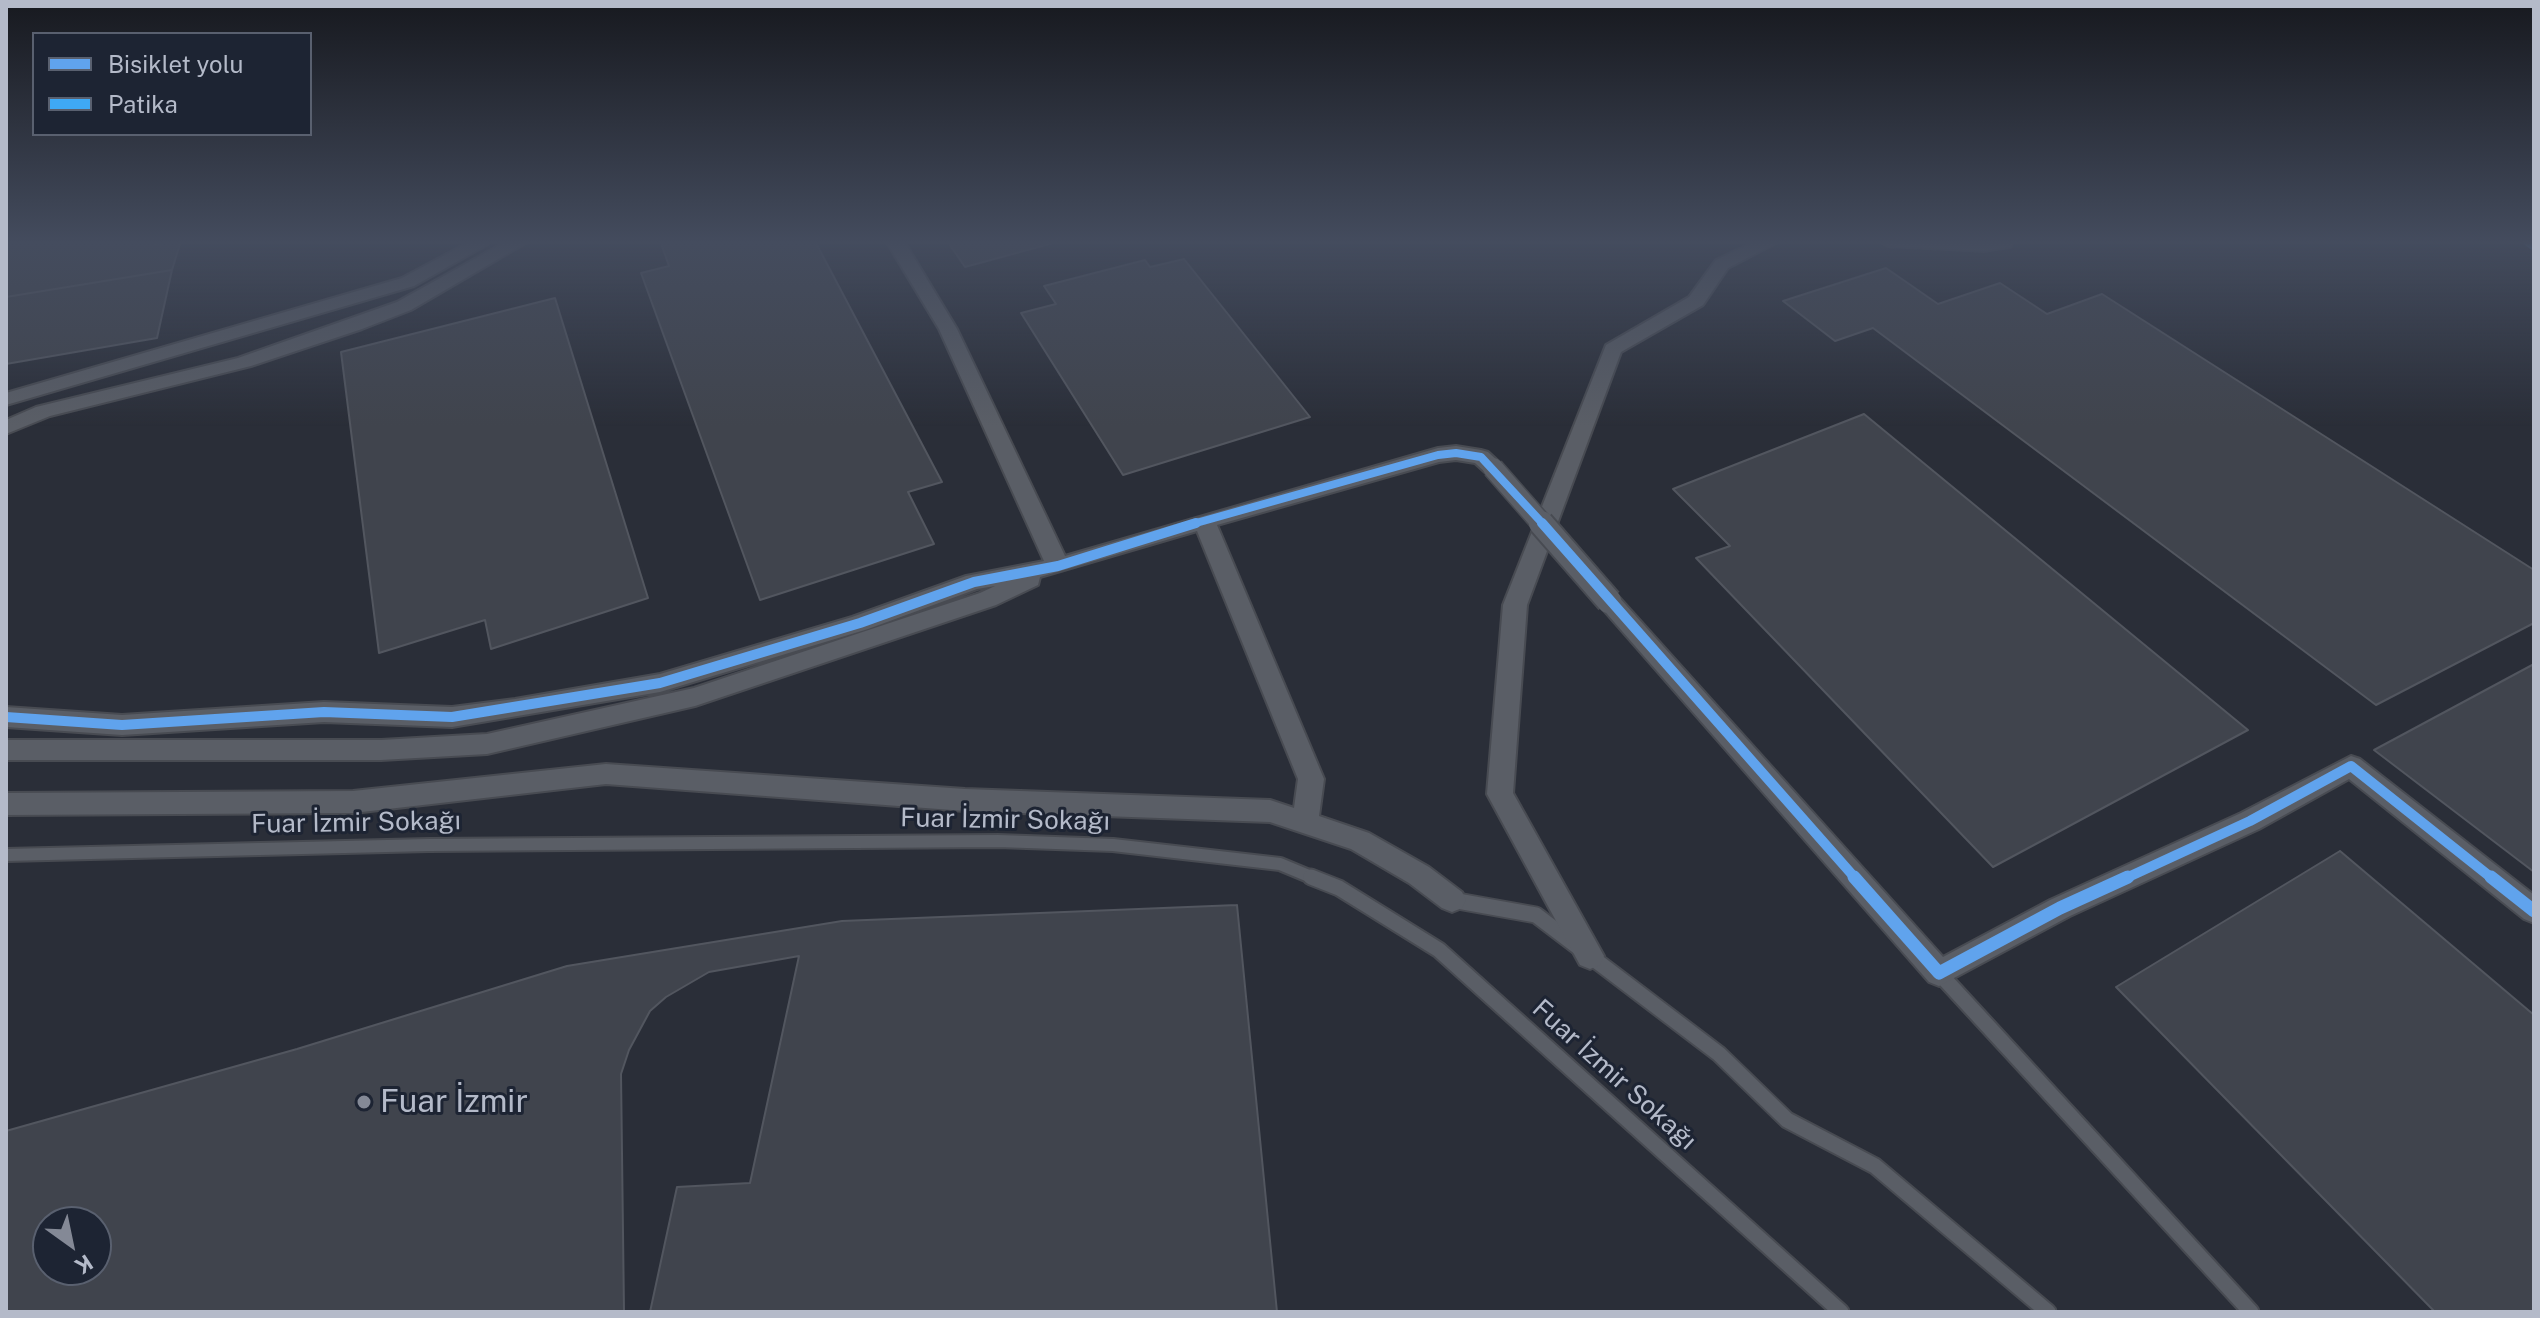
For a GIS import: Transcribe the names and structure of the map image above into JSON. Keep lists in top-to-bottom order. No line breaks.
{"streets":{"lane":["Fuar İzmir Sokağı"]},"places":["Fuar İzmir"],"legend":["Bisiklet yolu","Patika"],"north":"bottom right"}
